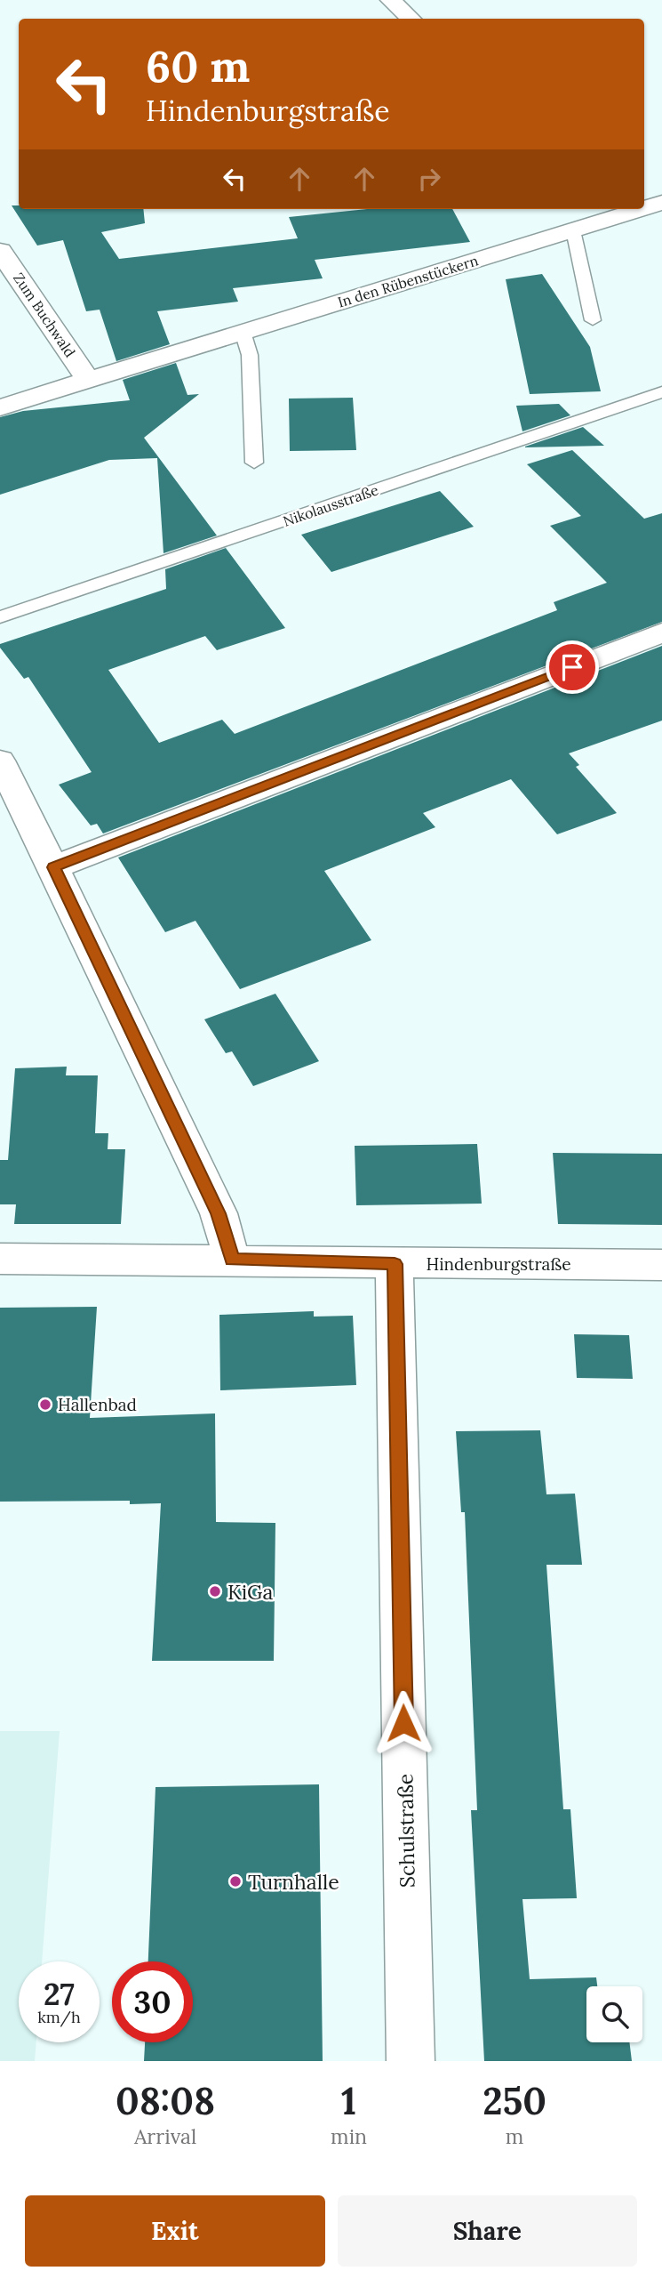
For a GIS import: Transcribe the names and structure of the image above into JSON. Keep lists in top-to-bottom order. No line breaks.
{"streets":{"street":["In den Rübenstückern","Zum Buchwald","Hindenburgstraße","Schulstraße"],"lane":["Nikolausstraße"]},"crossings":[["In den Rübenstückern","Zum Buchwald"],["Hindenburgstraße","Schulstraße"]],"places":["Hallenbad","KiGa","Turnhalle"],"page":{"turn":["60 m","Hindenburgstraße"],"speed":"27 km/h","limit":"30","eta":["08:08","Arrival","1","min","250","m"],"buttons":["Exit","Share"]}}
